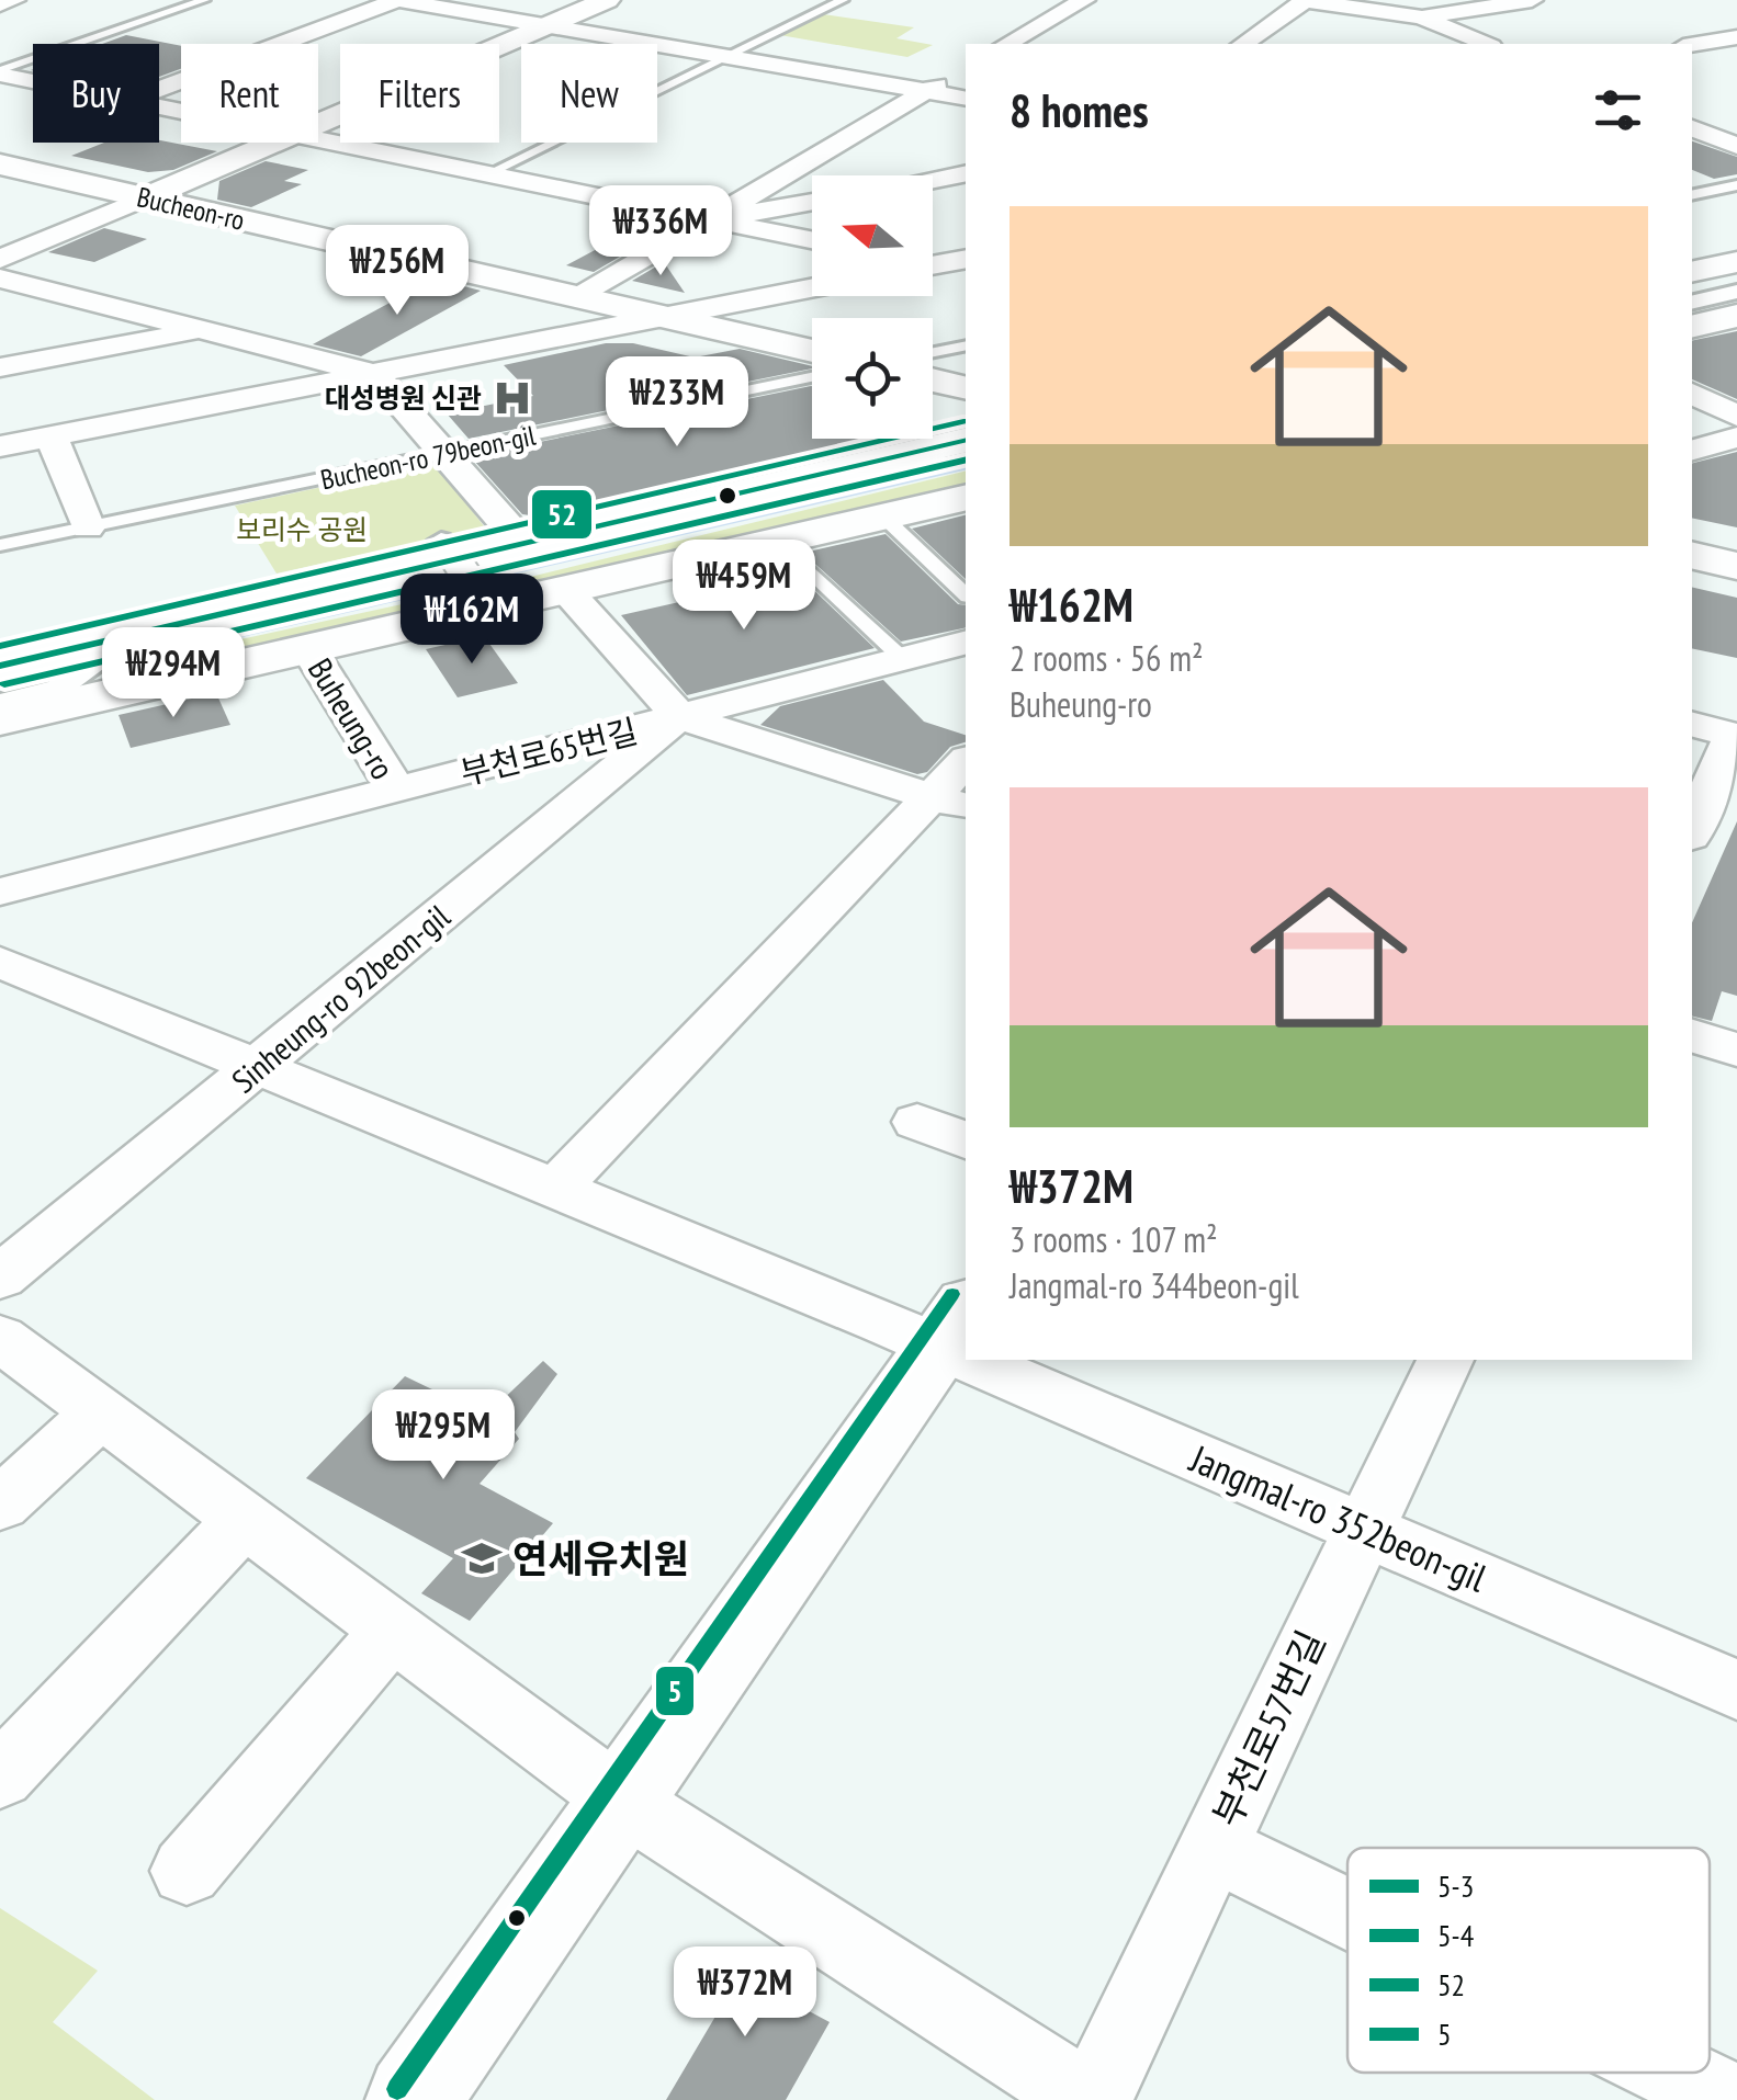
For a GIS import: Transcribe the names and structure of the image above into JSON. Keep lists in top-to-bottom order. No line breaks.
{"streets":{"street":["Bucheon-ro","Buheung-ro","부천로65번길","Sinheung-ro 92beon-gil","Jangmal-ro 352beon-gil","부천로57번길"],"lane":["Bucheon-ro 79beon-gil"]},"crossings":[["Buheung-ro","부천로65번길"],["부천로65번길","Sinheung-ro 92beon-gil"],["Sinheung-ro 92beon-gil","Jangmal-ro 352beon-gil"],["Jangmal-ro 352beon-gil","부천로57번길"]],"parks":["보리수 공원"],"places":{"hospital":["대성병원 신관"],"school or university":["연세유치원"]},"lines":["transit line 52","transit line 5-3","transit line 5-4","transit line 5"],"legend":["5-3","5-4","52","5"],"north":"left","page":{"chip":["Buy","Rent","Filters","New"],"heading":"8 homes","list":[{"name":"₩162M","note":"2 rooms · 56 m² · Buheung-ro"},{"name":"₩372M","note":"3 rooms · 107 m² · Jangmal-ro 344beon-gil"}],"price":["₩336M","₩256M","₩233M","₩459M","₩162M","₩294M","₩295M","₩372M"]}}
